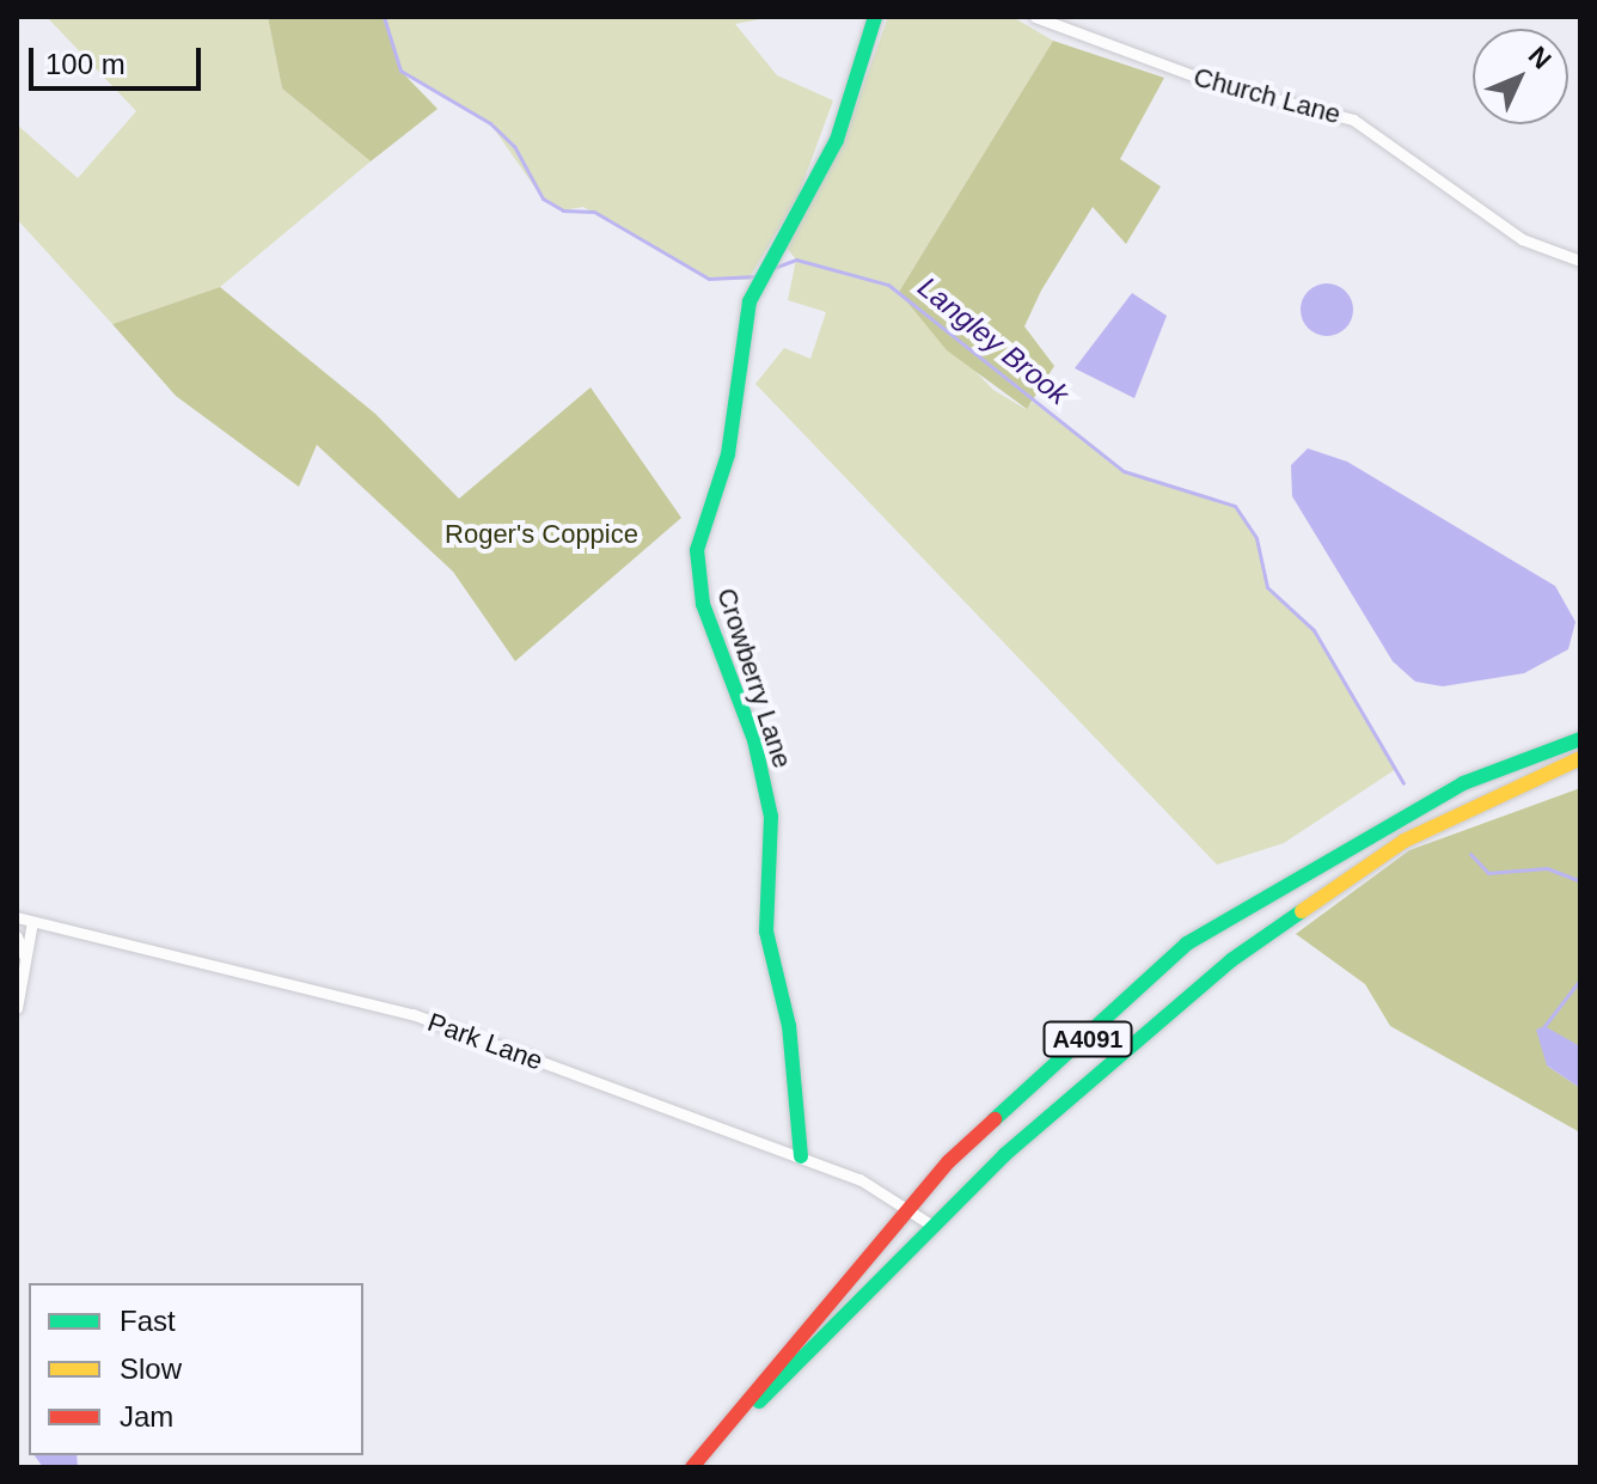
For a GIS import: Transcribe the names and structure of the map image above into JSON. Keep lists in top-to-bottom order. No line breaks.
{"streets":{"main road":["Crowberry Lane","A4091"],"street":["Church Lane","Park Lane"]},"crossings":[["Crowberry Lane","Park Lane"],["A4091","Park Lane"]],"water":["Langley Brook"],"parks":["Roger's Coppice"],"legend":["Fast","Slow","Jam"],"scale_bar":"100 m","north":"top right"}
